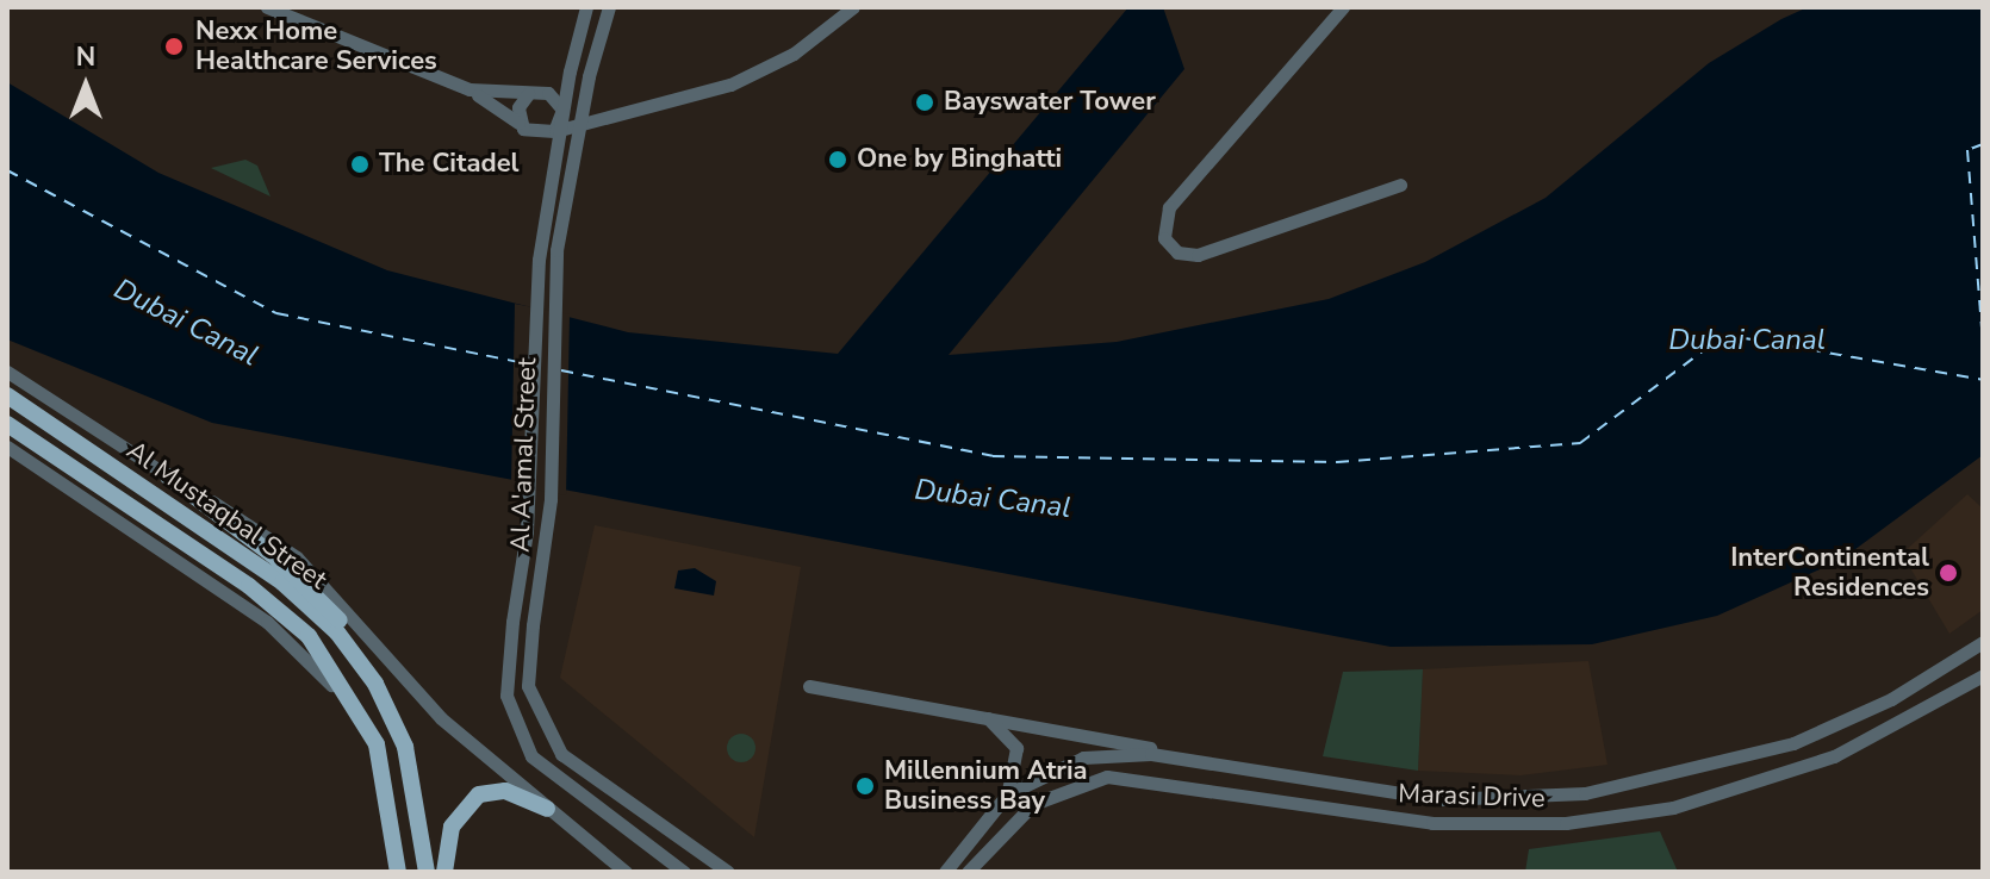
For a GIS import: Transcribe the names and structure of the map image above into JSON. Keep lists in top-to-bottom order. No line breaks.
{"streets":{"main road":["Al Mustaqbal Street"],"street":["Al A'amal Street","Marasi Drive"]},"water":["Dubai Canal"],"places":["Nexx Home Healthcare Services","Bayswater Tower","One by Binghatti","The Citadel","InterContinental Residences","Millennium Atria Business Bay"],"north":"top"}
